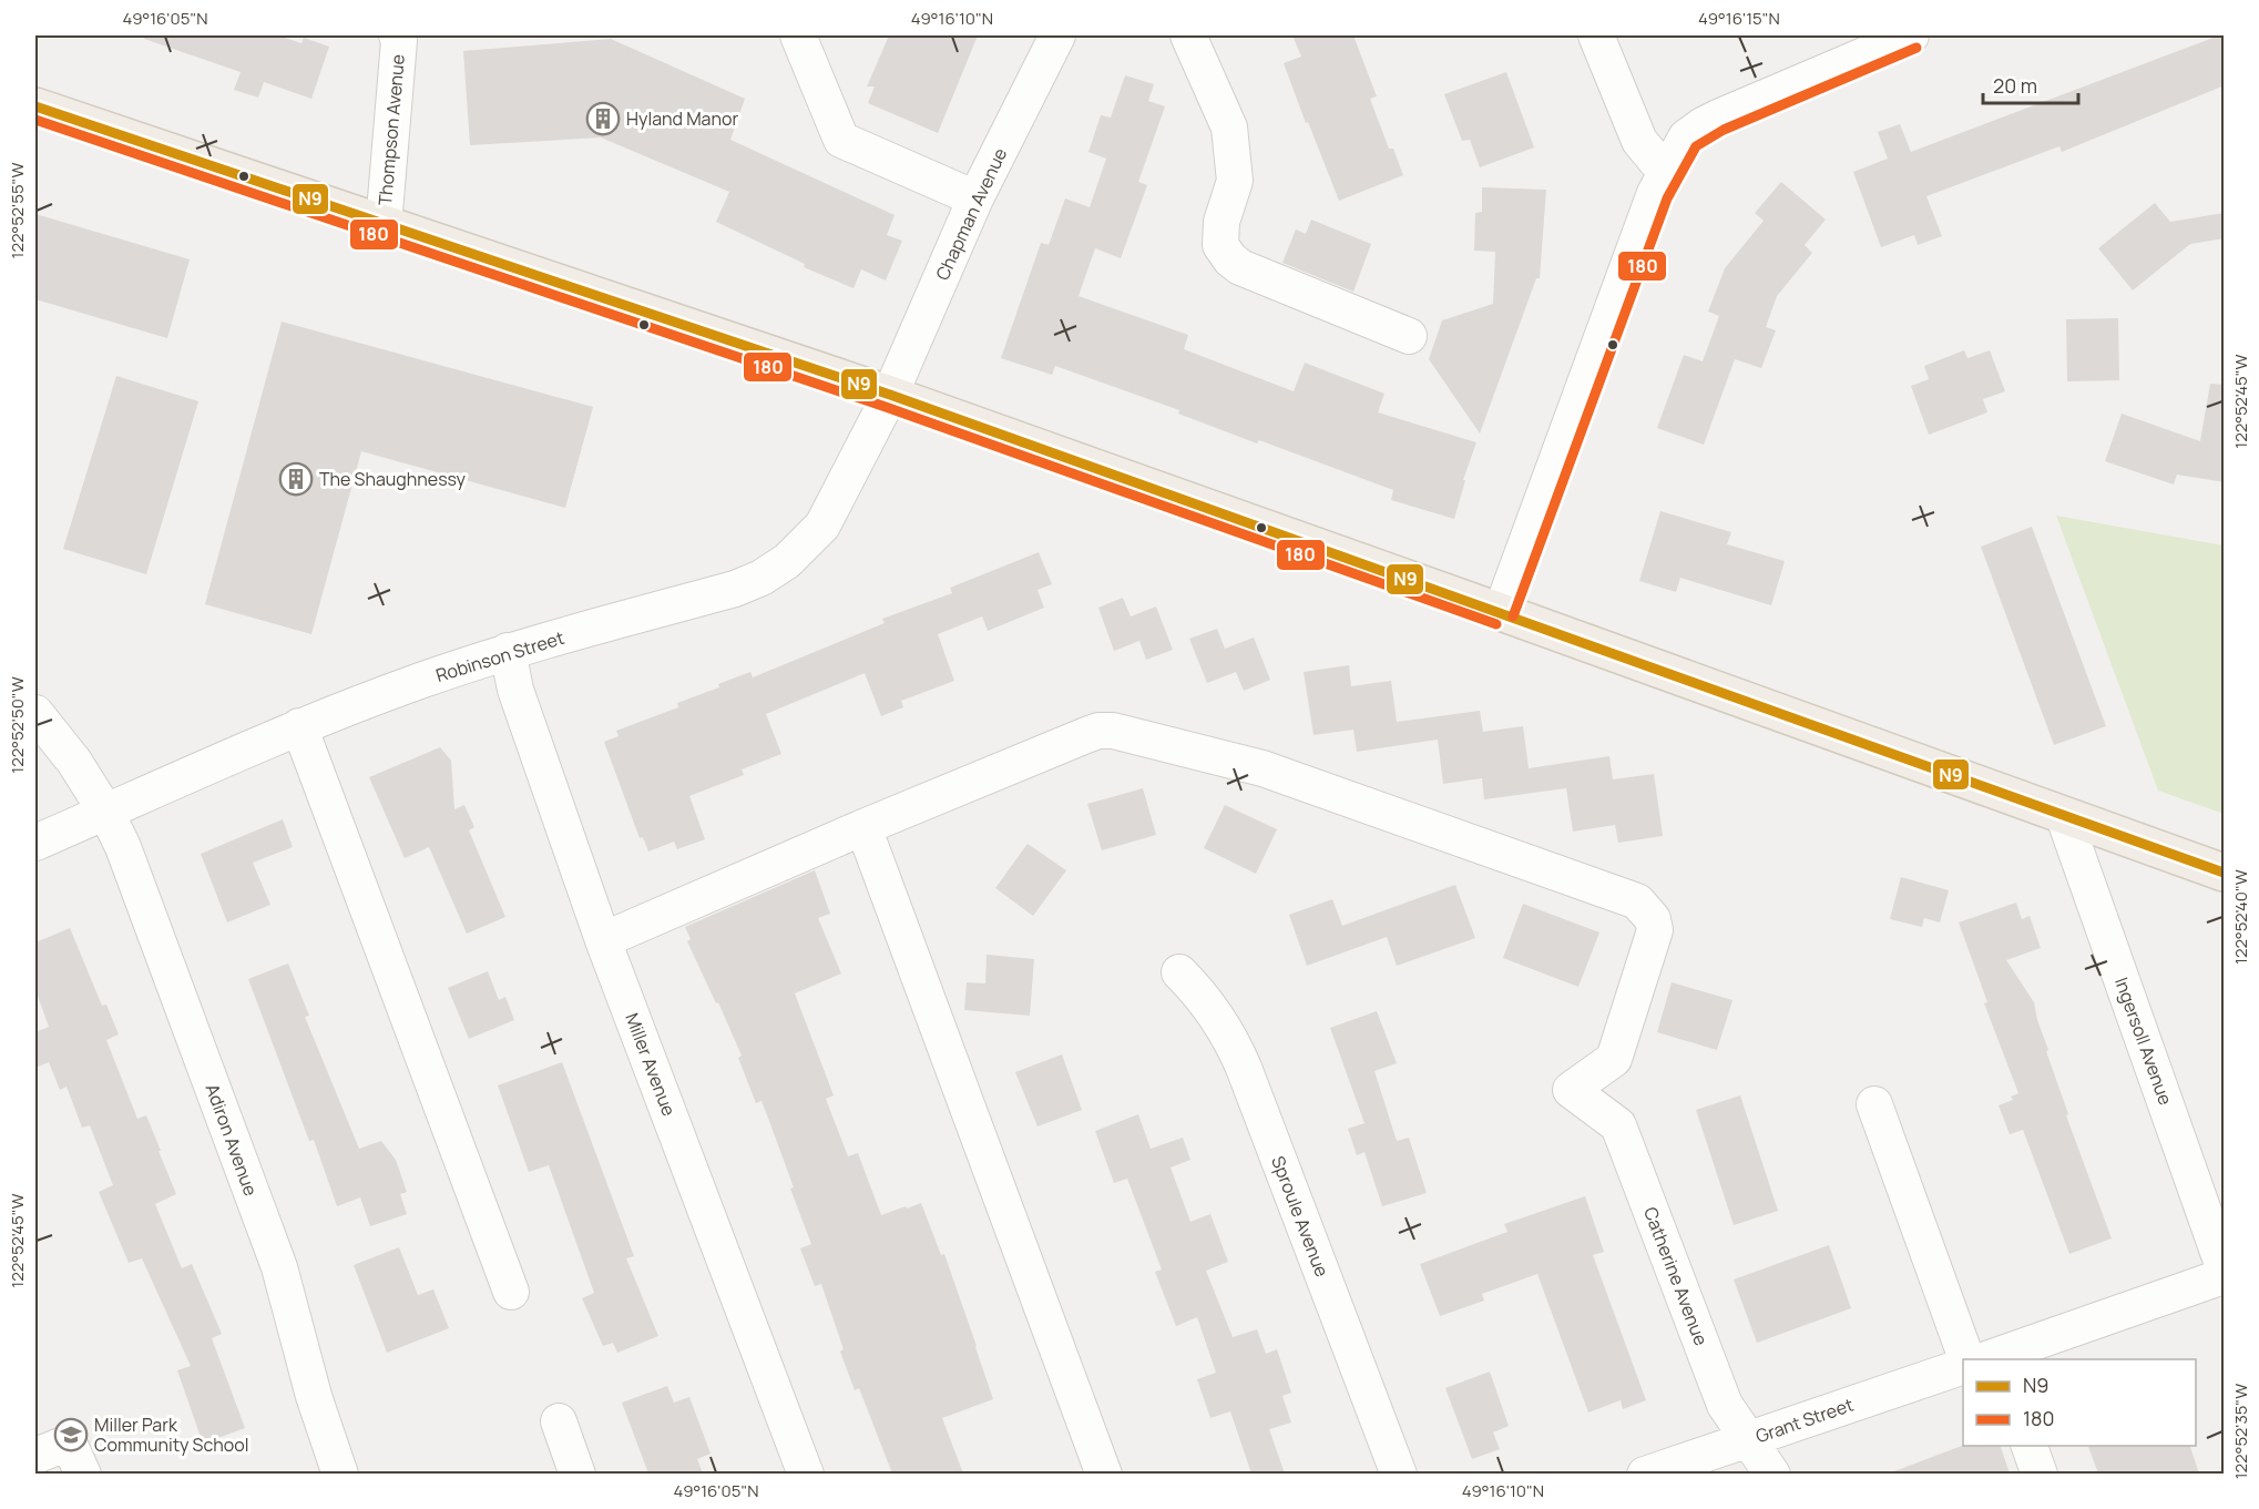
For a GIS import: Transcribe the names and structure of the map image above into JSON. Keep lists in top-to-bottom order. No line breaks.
{"streets":{"street":["Thompson Avenue","Chapman Avenue","Robinson Street","Ingersoll Avenue","Miller Avenue","Adiron Avenue","Sproule Avenue","Catherine Avenue","Grant Street"]},"crossings":[["Chapman Avenue","Robinson Street"],["Robinson Street","Miller Avenue"],["Robinson Street","Adiron Avenue"],["Catherine Avenue","Grant Street"]],"places":{"building":["Hyland Manor","The Shaughnessy"],"school or university":["Miller Park Community School"]},"lines":["transit line 180","transit line N9"],"legend":["N9","180"],"scale_bar":"20 m","coordinates":["49°16'05\"N","49°16'10\"N","49°16'15\"N","122°52'55\"W","122°52'45\"W","122°52'50\"W","122°52'40\"W","122°52'35\"W"]}
